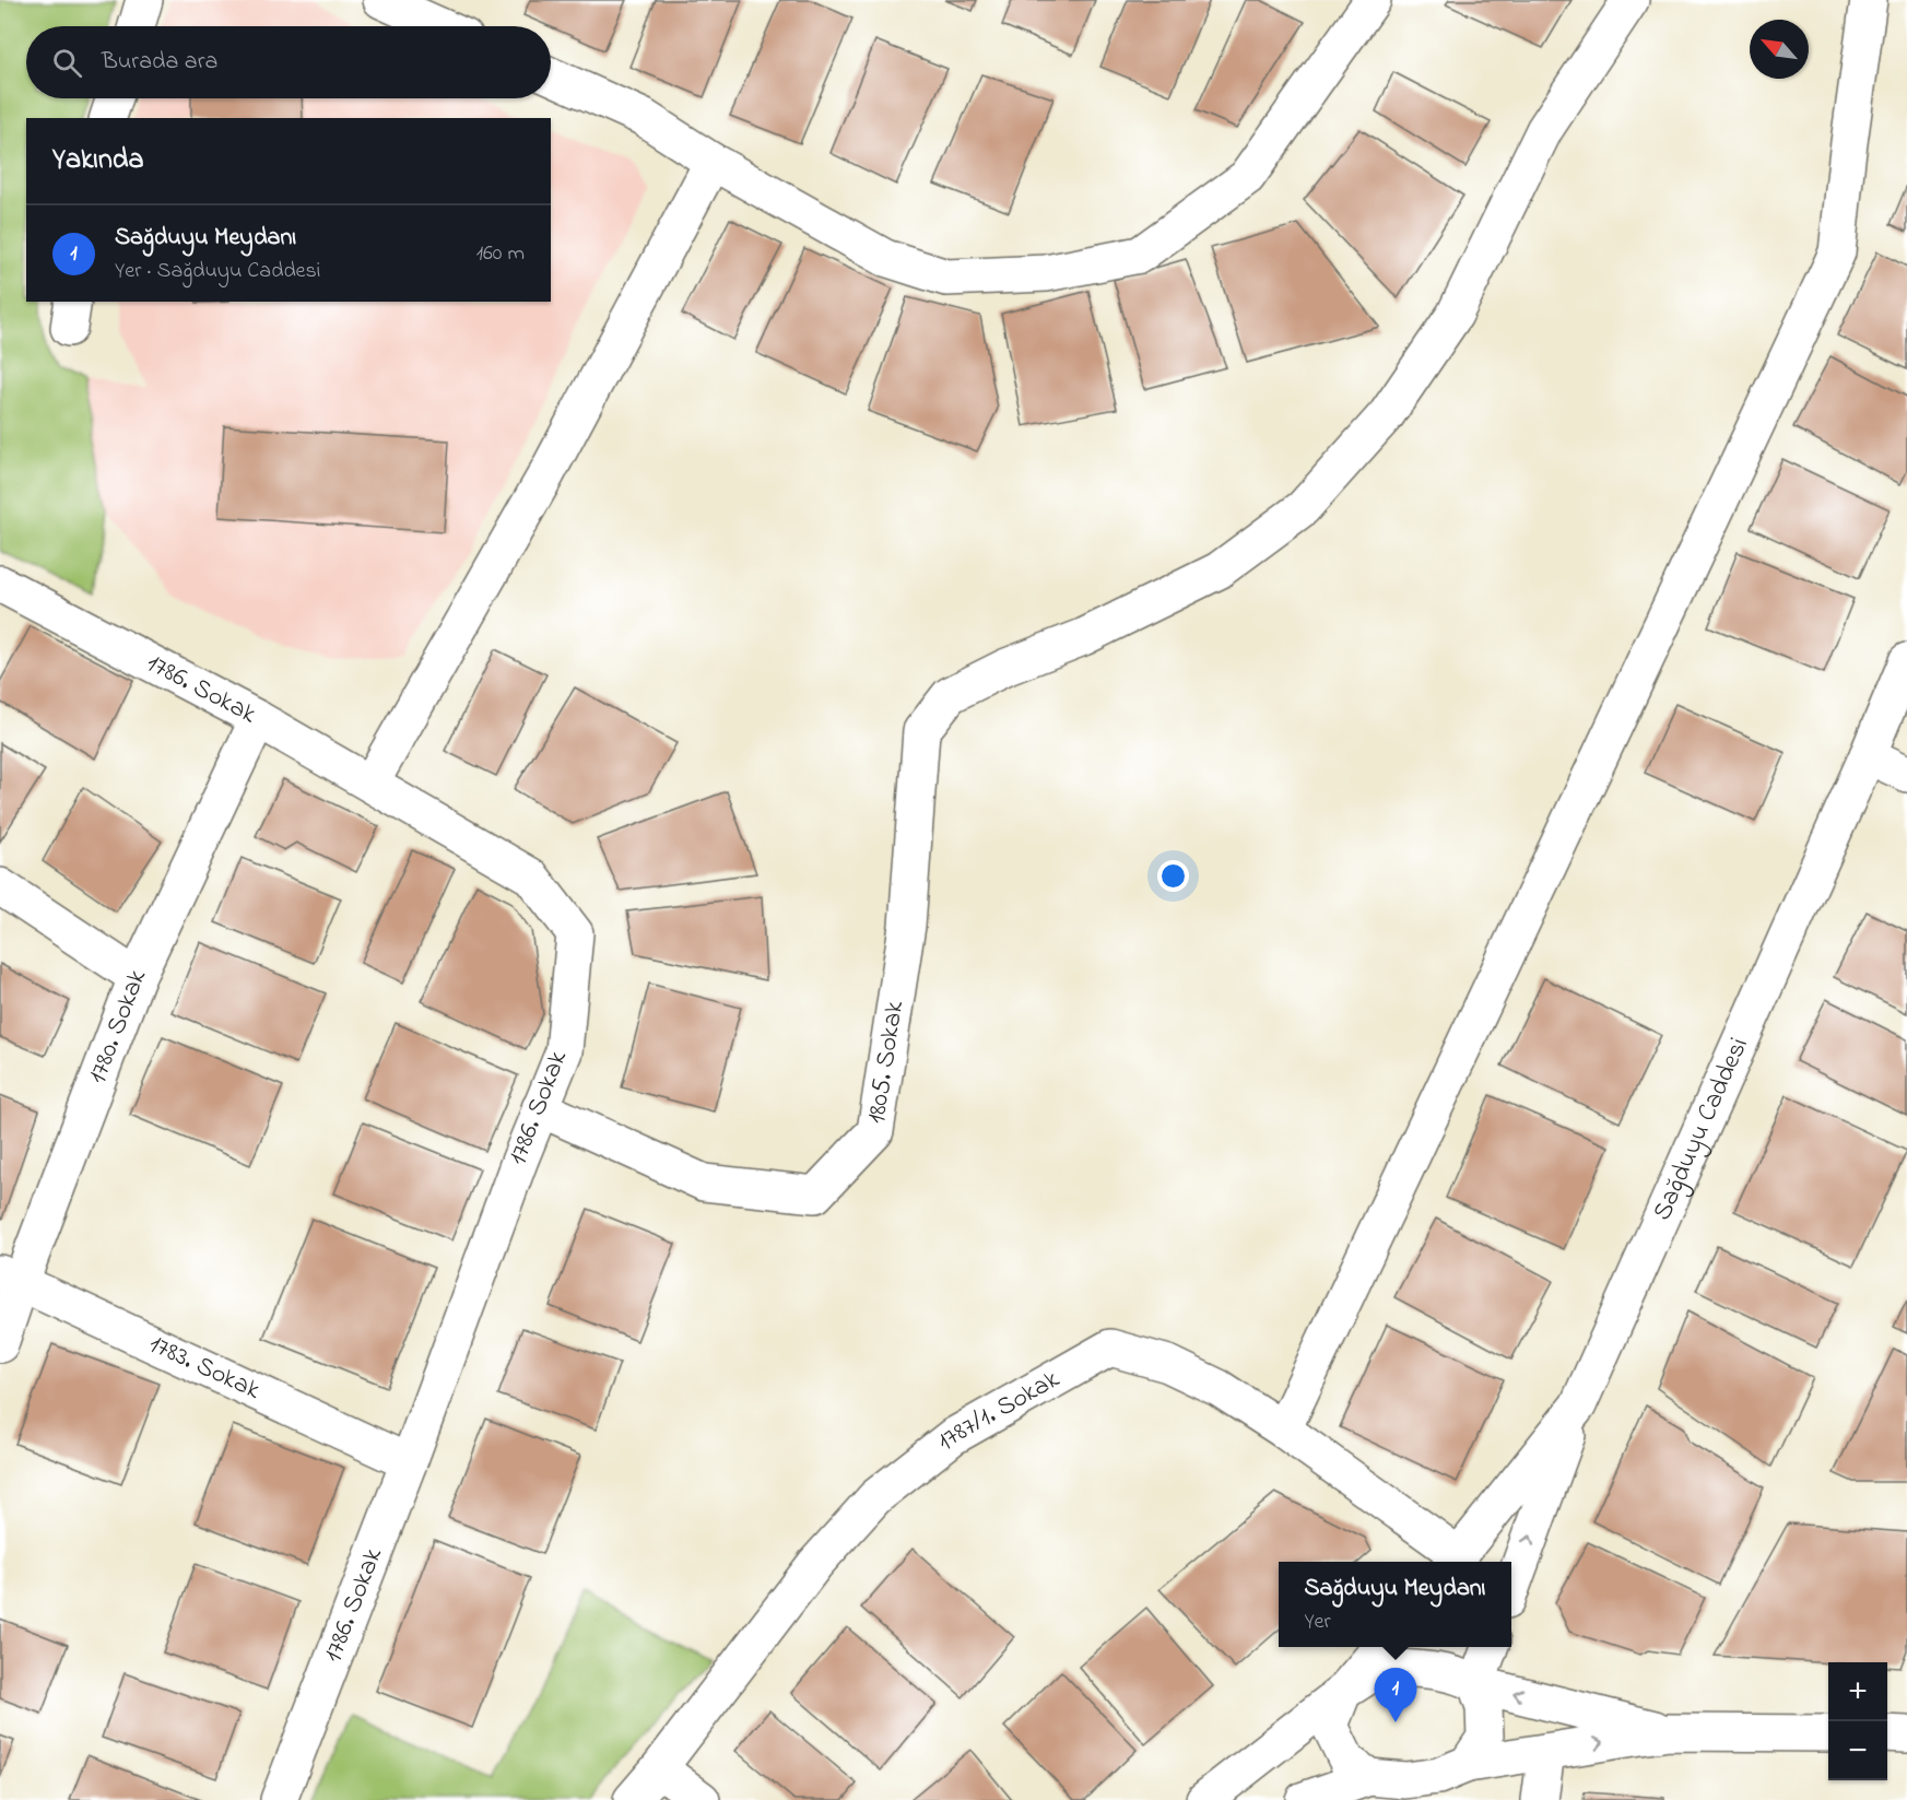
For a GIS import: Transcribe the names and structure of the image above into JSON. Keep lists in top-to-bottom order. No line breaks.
{"streets":{"street":["1786. Sokak","1780. Sokak","1805. Sokak","Sağduyu Caddesi","1783. Sokak","1787/1. Sokak"]},"crossings":[["1786. Sokak","1780. Sokak"],["1786. Sokak","1805. Sokak"],["1786. Sokak","1783. Sokak"],["1780. Sokak","1783. Sokak"],["Sağduyu Caddesi","1787/1. Sokak"]],"north":"top left","page":{"search":"Burada ara","heading":"Yakında","list":[{"mark":"1","name":"Sağduyu Meydanı","note":"Yer · Sağduyu Caddesi","value":"160 m"}],"popup":["Sağduyu Meydanı","Yer"],"map_buttons":["+","−"],"pins":"1"}}
